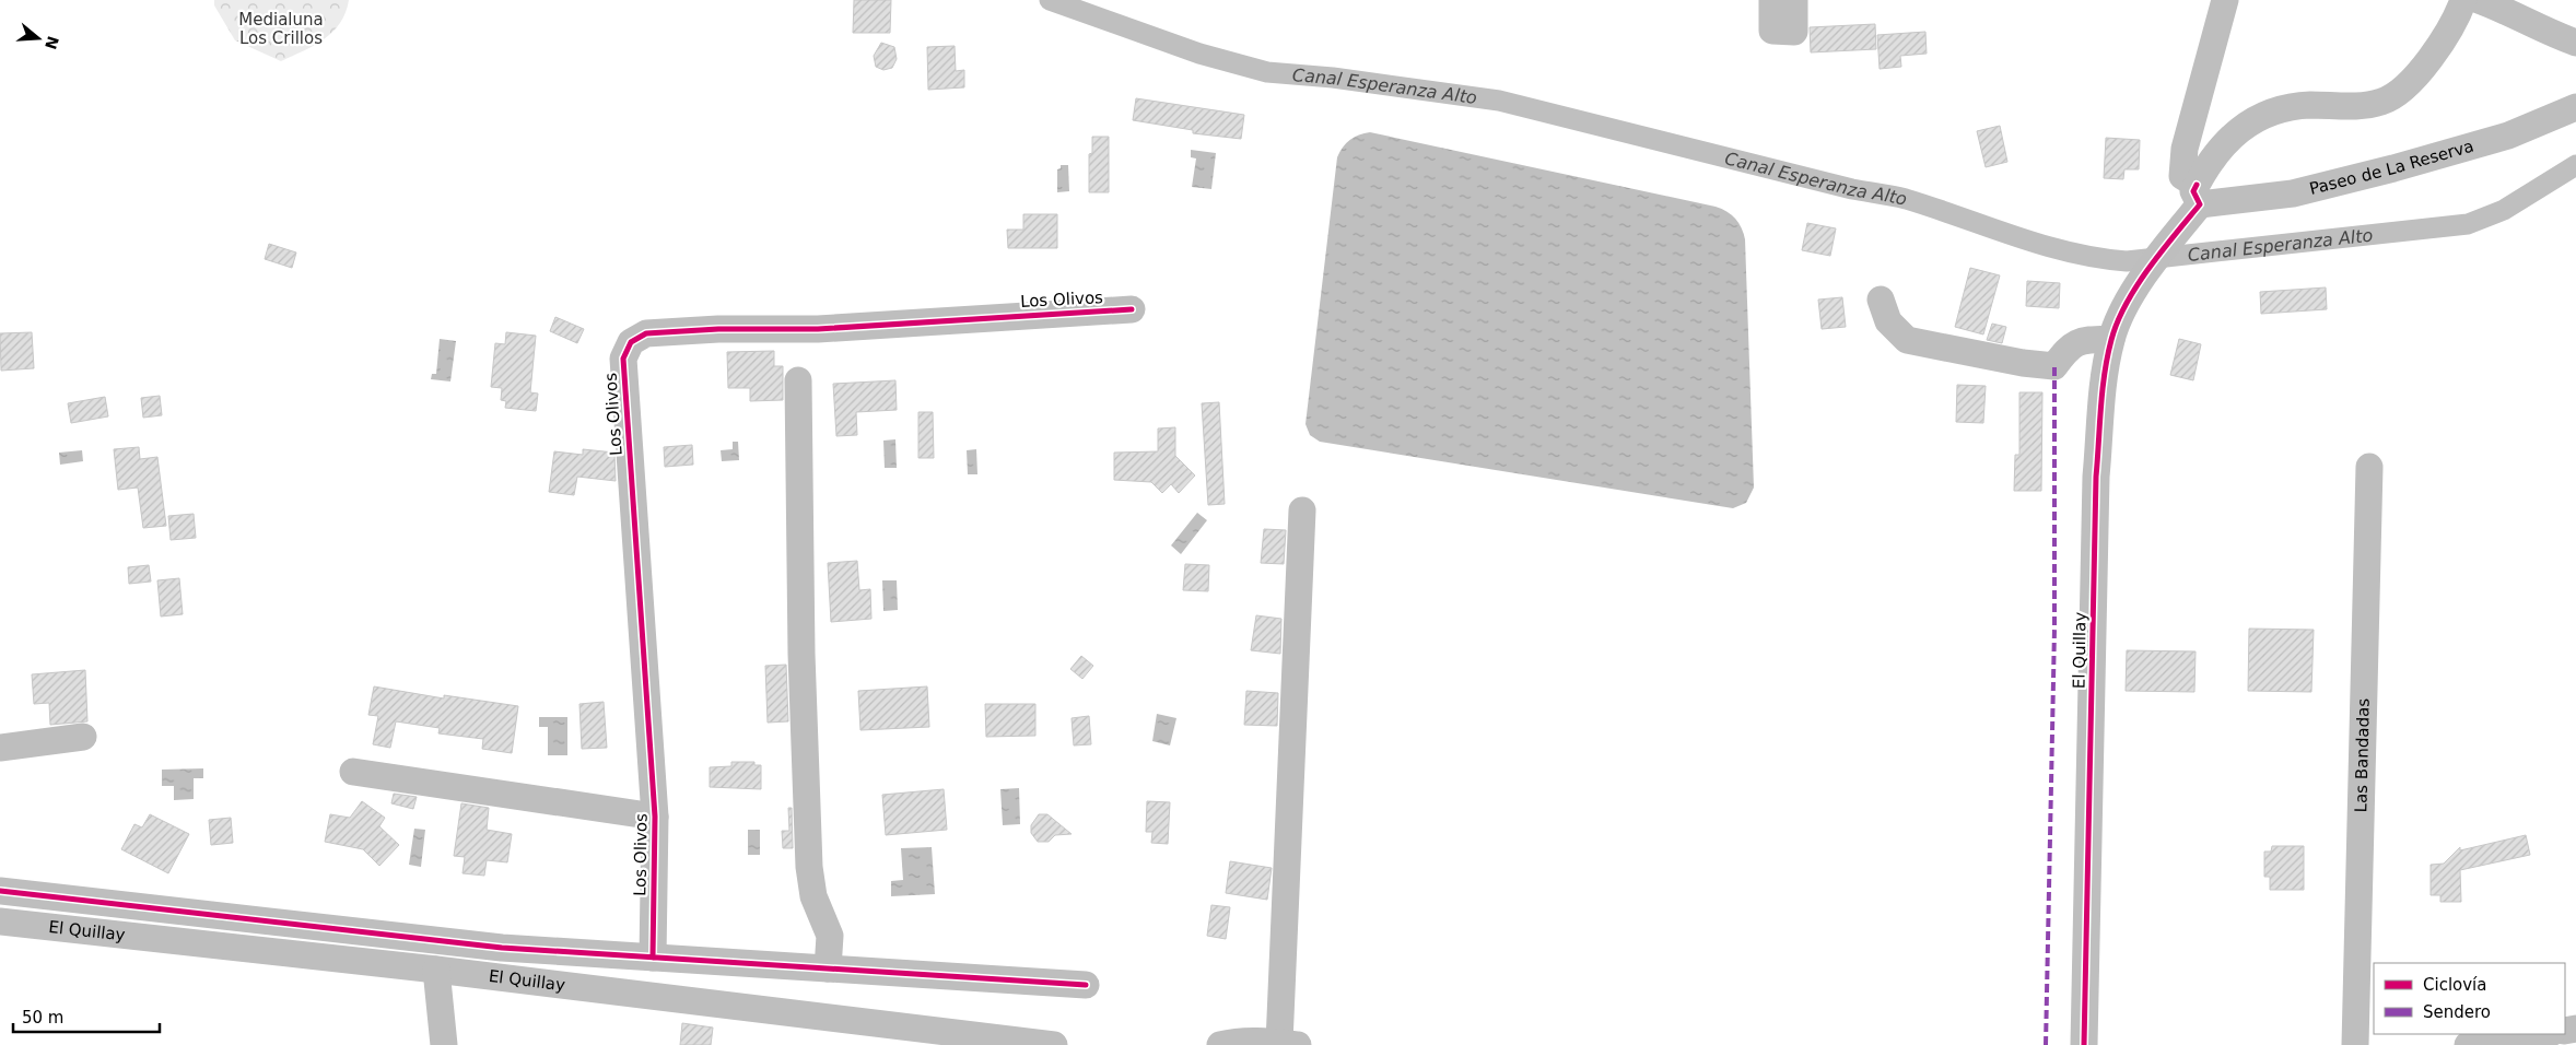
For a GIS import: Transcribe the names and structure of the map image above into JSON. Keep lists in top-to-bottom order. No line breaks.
{"streets":{"street":["Paseo de La Reserva","Los Olivos","El Quillay","Las Bandadas"]},"crossings":[["Paseo de La Reserva","El Quillay"]],"water":["Canal Esperanza Alto"],"parks":["Medialuna Los Crillos"],"legend":["Ciclovía","Sendero"],"scale_bar":"50 m","north":"right"}
